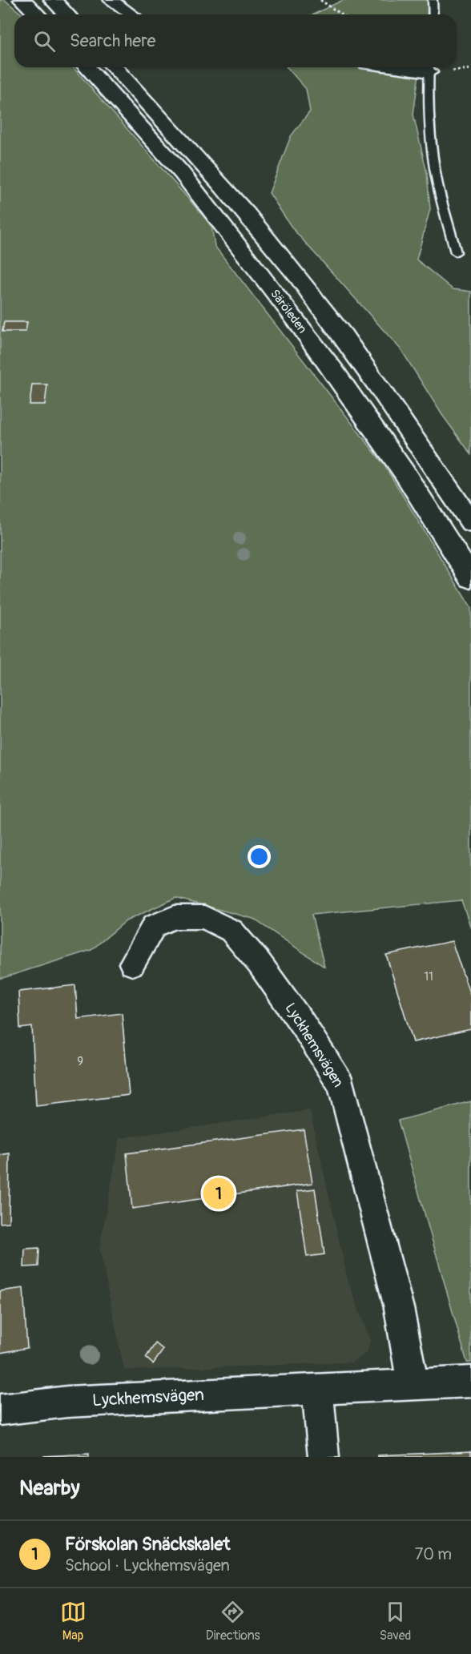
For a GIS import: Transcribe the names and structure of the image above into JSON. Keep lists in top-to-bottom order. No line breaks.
{"streets":{"main road":["Säröleden"],"street":["Lyckhemsvägen"]},"house_numbers":["11","9"],"page":{"search":"Search here","pins":"1","heading":"Nearby","list":[{"mark":"1","name":"Förskolan Snäckskalet","note":"School · Lyckhemsvägen","value":"70 m"}],"nav":["Map","Directions","Saved"]}}
